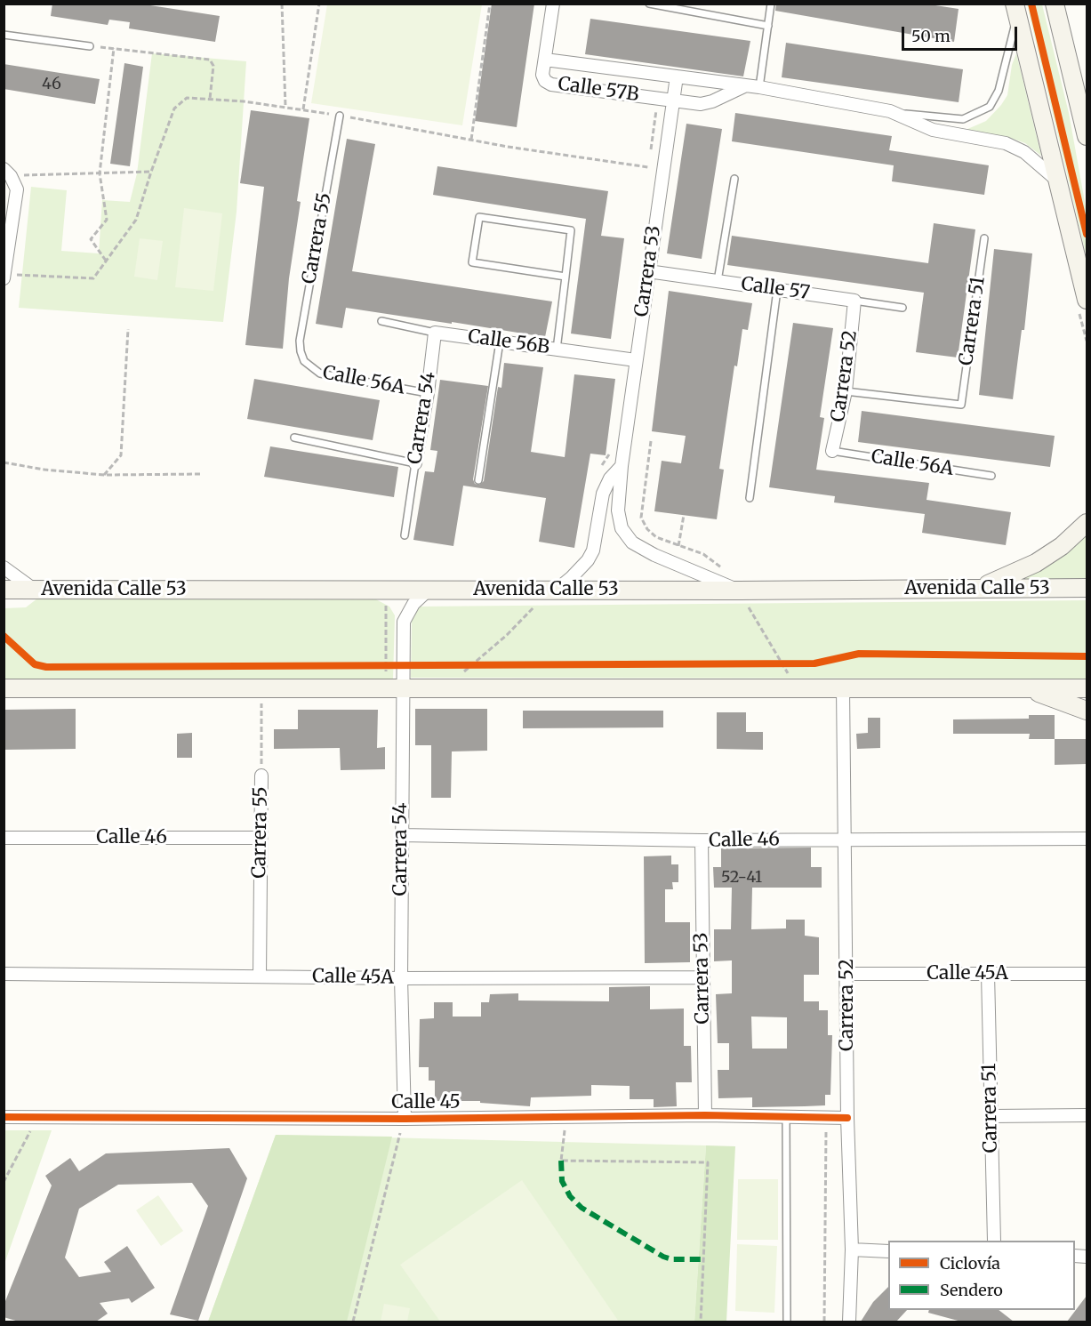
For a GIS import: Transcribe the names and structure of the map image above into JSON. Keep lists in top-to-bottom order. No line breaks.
{"streets":{"main road":["Avenida Calle 53"],"street":["Calle 57B","Carrera 55","Carrera 53","Calle 57","Carrera 51","Calle 56B","Carrera 52","Carrera 54","Calle 46","Calle 45A","Calle 45"],"lane":["Calle 56A"]},"crossings":[["Calle 57B","Carrera 53"],["Carrera 55","Calle 56A"],["Carrera 55","Calle 46"],["Carrera 55","Calle 45A"],["Carrera 53","Calle 57"],["Carrera 53","Calle 56B"],["Carrera 53","Avenida Calle 53"],["Carrera 53","Calle 46"],["Carrera 53","Calle 45A"],["Carrera 53","Calle 45"],["Calle 57","Carrera 52"],["Carrera 51","Carrera 52"],["Carrera 51","Calle 45A"],["Calle 56B","Carrera 54"],["Carrera 52","Calle 56A"],["Carrera 52","Calle 46"],["Carrera 52","Calle 45A"],["Carrera 52","Calle 45"],["Calle 56A","Carrera 54"],["Carrera 54","Avenida Calle 53"],["Carrera 54","Calle 46"],["Carrera 54","Calle 45A"],["Carrera 54","Calle 45"]],"house_numbers":["46","52-41"],"legend":["Ciclovía","Sendero"],"scale_bar":"50 m"}
